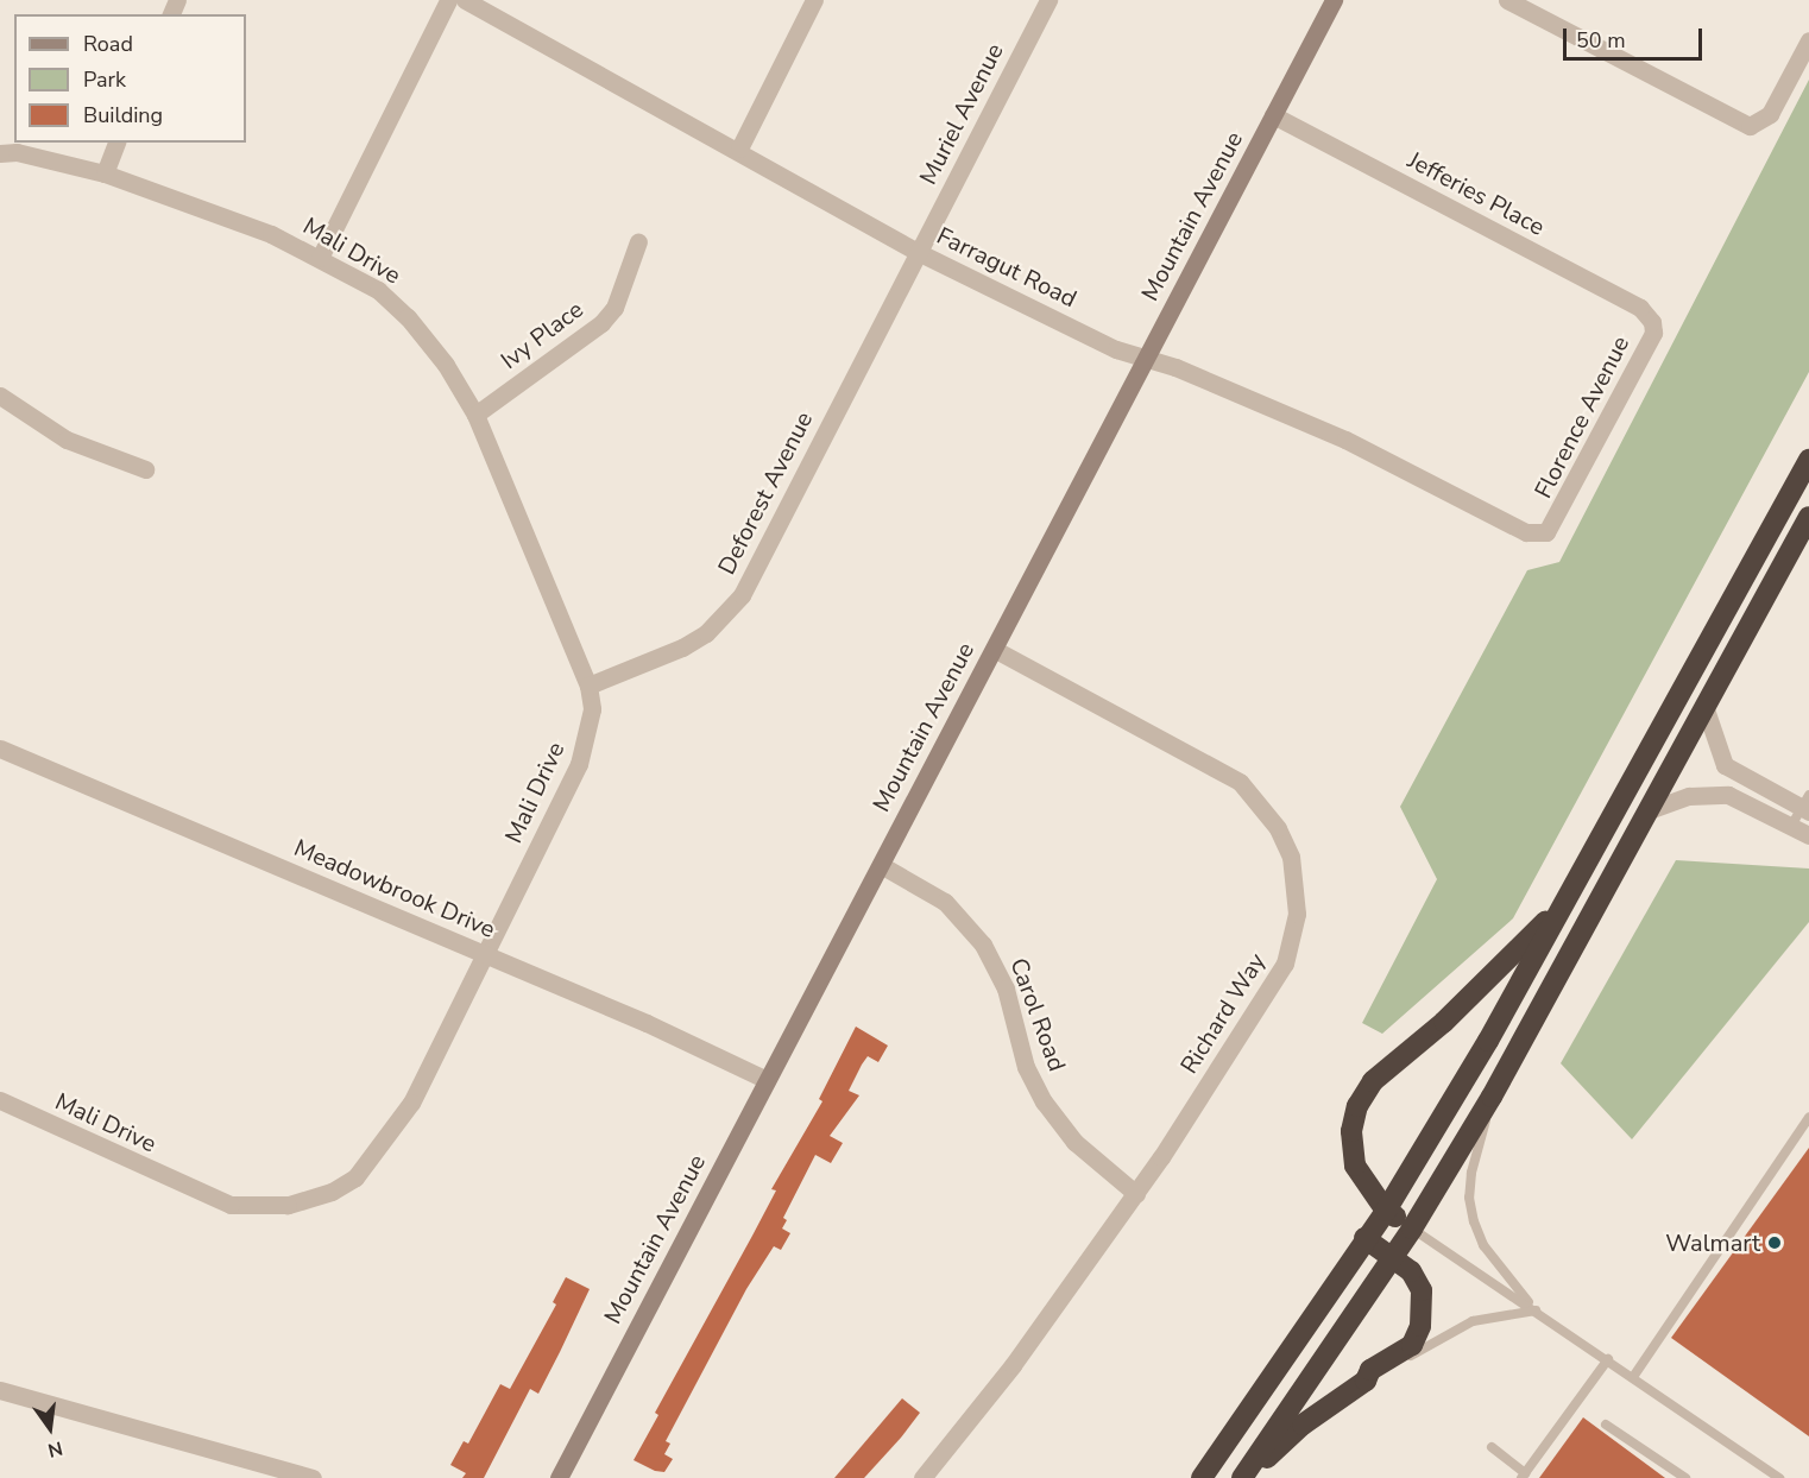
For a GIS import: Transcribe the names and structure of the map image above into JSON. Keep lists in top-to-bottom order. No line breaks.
{"streets":{"street":["Muriel Avenue","Jefferies Place","Mountain Avenue","Mali Drive","Farragut Road","Ivy Place","Florence Avenue","Deforest Avenue","Meadowbrook Drive","Richard Way","Carol Road"]},"crossings":[["Muriel Avenue","Farragut Road"],["Muriel Avenue","Deforest Avenue"],["Jefferies Place","Mountain Avenue"],["Jefferies Place","Florence Avenue"],["Mountain Avenue","Farragut Road"],["Mountain Avenue","Meadowbrook Drive"],["Mountain Avenue","Richard Way"],["Mountain Avenue","Carol Road"],["Mali Drive","Ivy Place"],["Mali Drive","Deforest Avenue"],["Mali Drive","Meadowbrook Drive"],["Farragut Road","Florence Avenue"],["Farragut Road","Deforest Avenue"],["Richard Way","Carol Road"]],"places":["Walmart"],"legend":["Road","Park","Building"],"scale_bar":"50 m","north":"bottom"}
